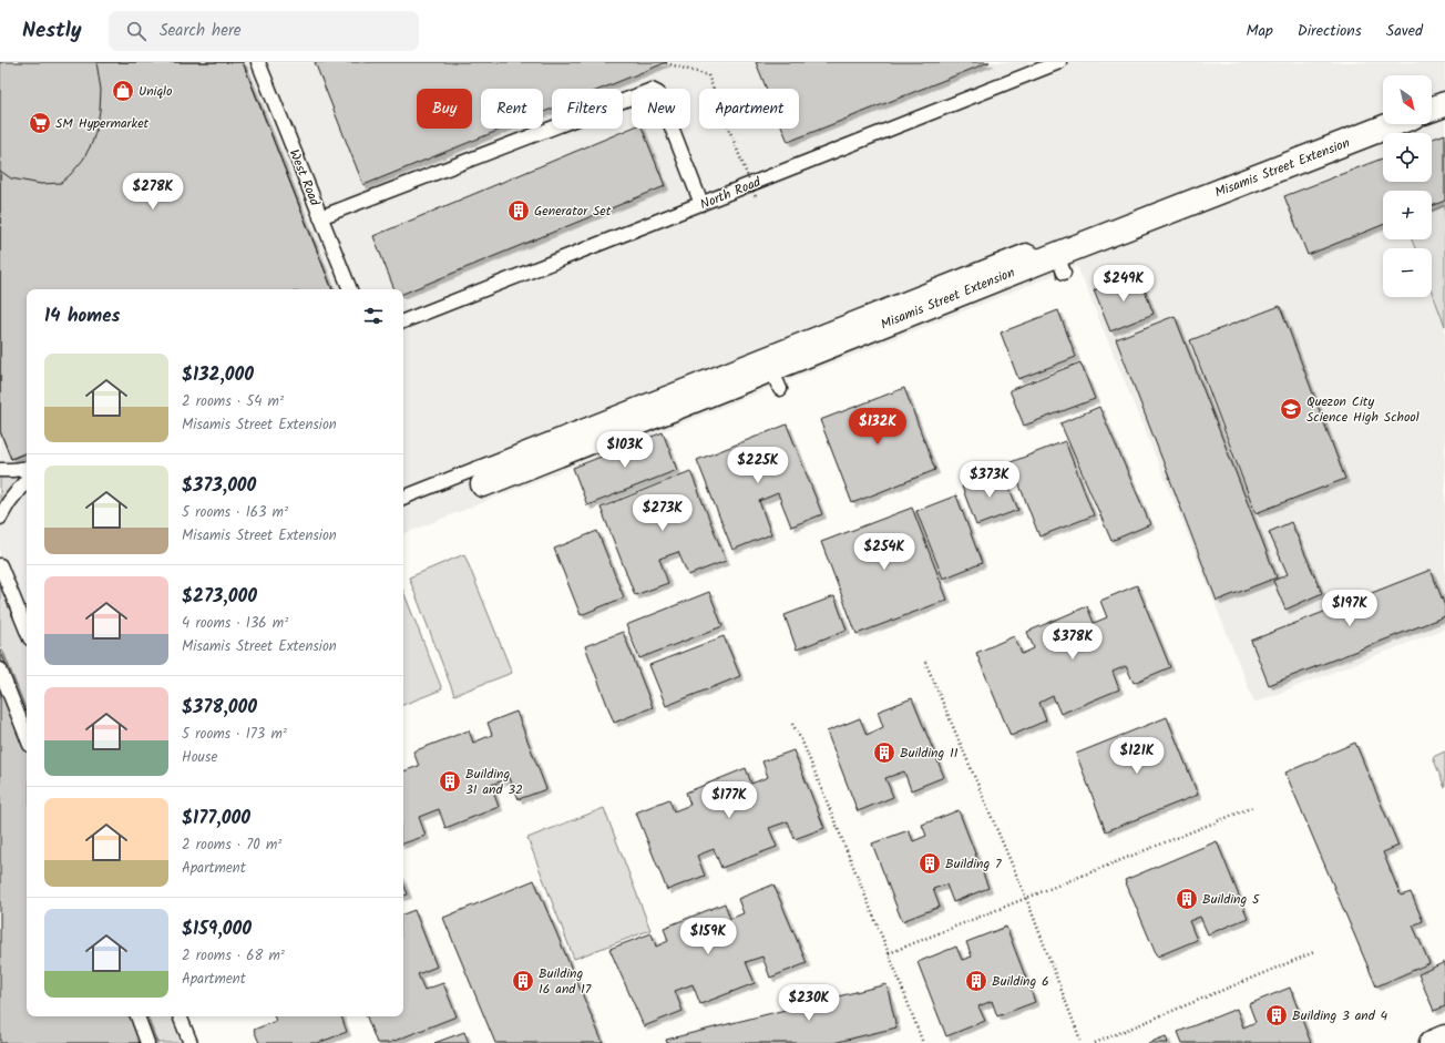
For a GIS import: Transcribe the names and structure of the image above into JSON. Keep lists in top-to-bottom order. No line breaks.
{"streets":{"street":["Misamis Street Extension"],"lane":["West Road","North Road"]},"places":{"shop":["Uniqlo"],"supermarket":["SM Hypermarket"],"building":["Generator Set","Building 11","Building 31 and 32","Building 7","Building 5","Building 16 and 17","Building 6","Building 3 and 4"],"school or university":["Quezon City Science High School"]},"north":"bottom right","page":{"header":"Nestly","search":"Search here","nav":["Map","Directions","Saved"],"map_buttons":["+","−"],"chip":["Buy","Rent","Filters","New","Apartment"],"price":["$278K","$249K","$132K","$103K","$225K","$373K","$273K","$254K","$197K","$378K","$121K","$177K","$159K","$230K"],"heading":"14 homes","list":[{"name":"$132,000","note":"2 rooms · 54 m² · Misamis Street Extension"},{"name":"$373,000","note":"5 rooms · 163 m² · Misamis Street Extension"},{"name":"$273,000","note":"4 rooms · 136 m² · Misamis Street Extension"},{"name":"$378,000","note":"5 rooms · 173 m² · House"},{"name":"$177,000","note":"2 rooms · 70 m² · Apartment"},{"name":"$159,000","note":"2 rooms · 68 m² · Apartment"}]}}
